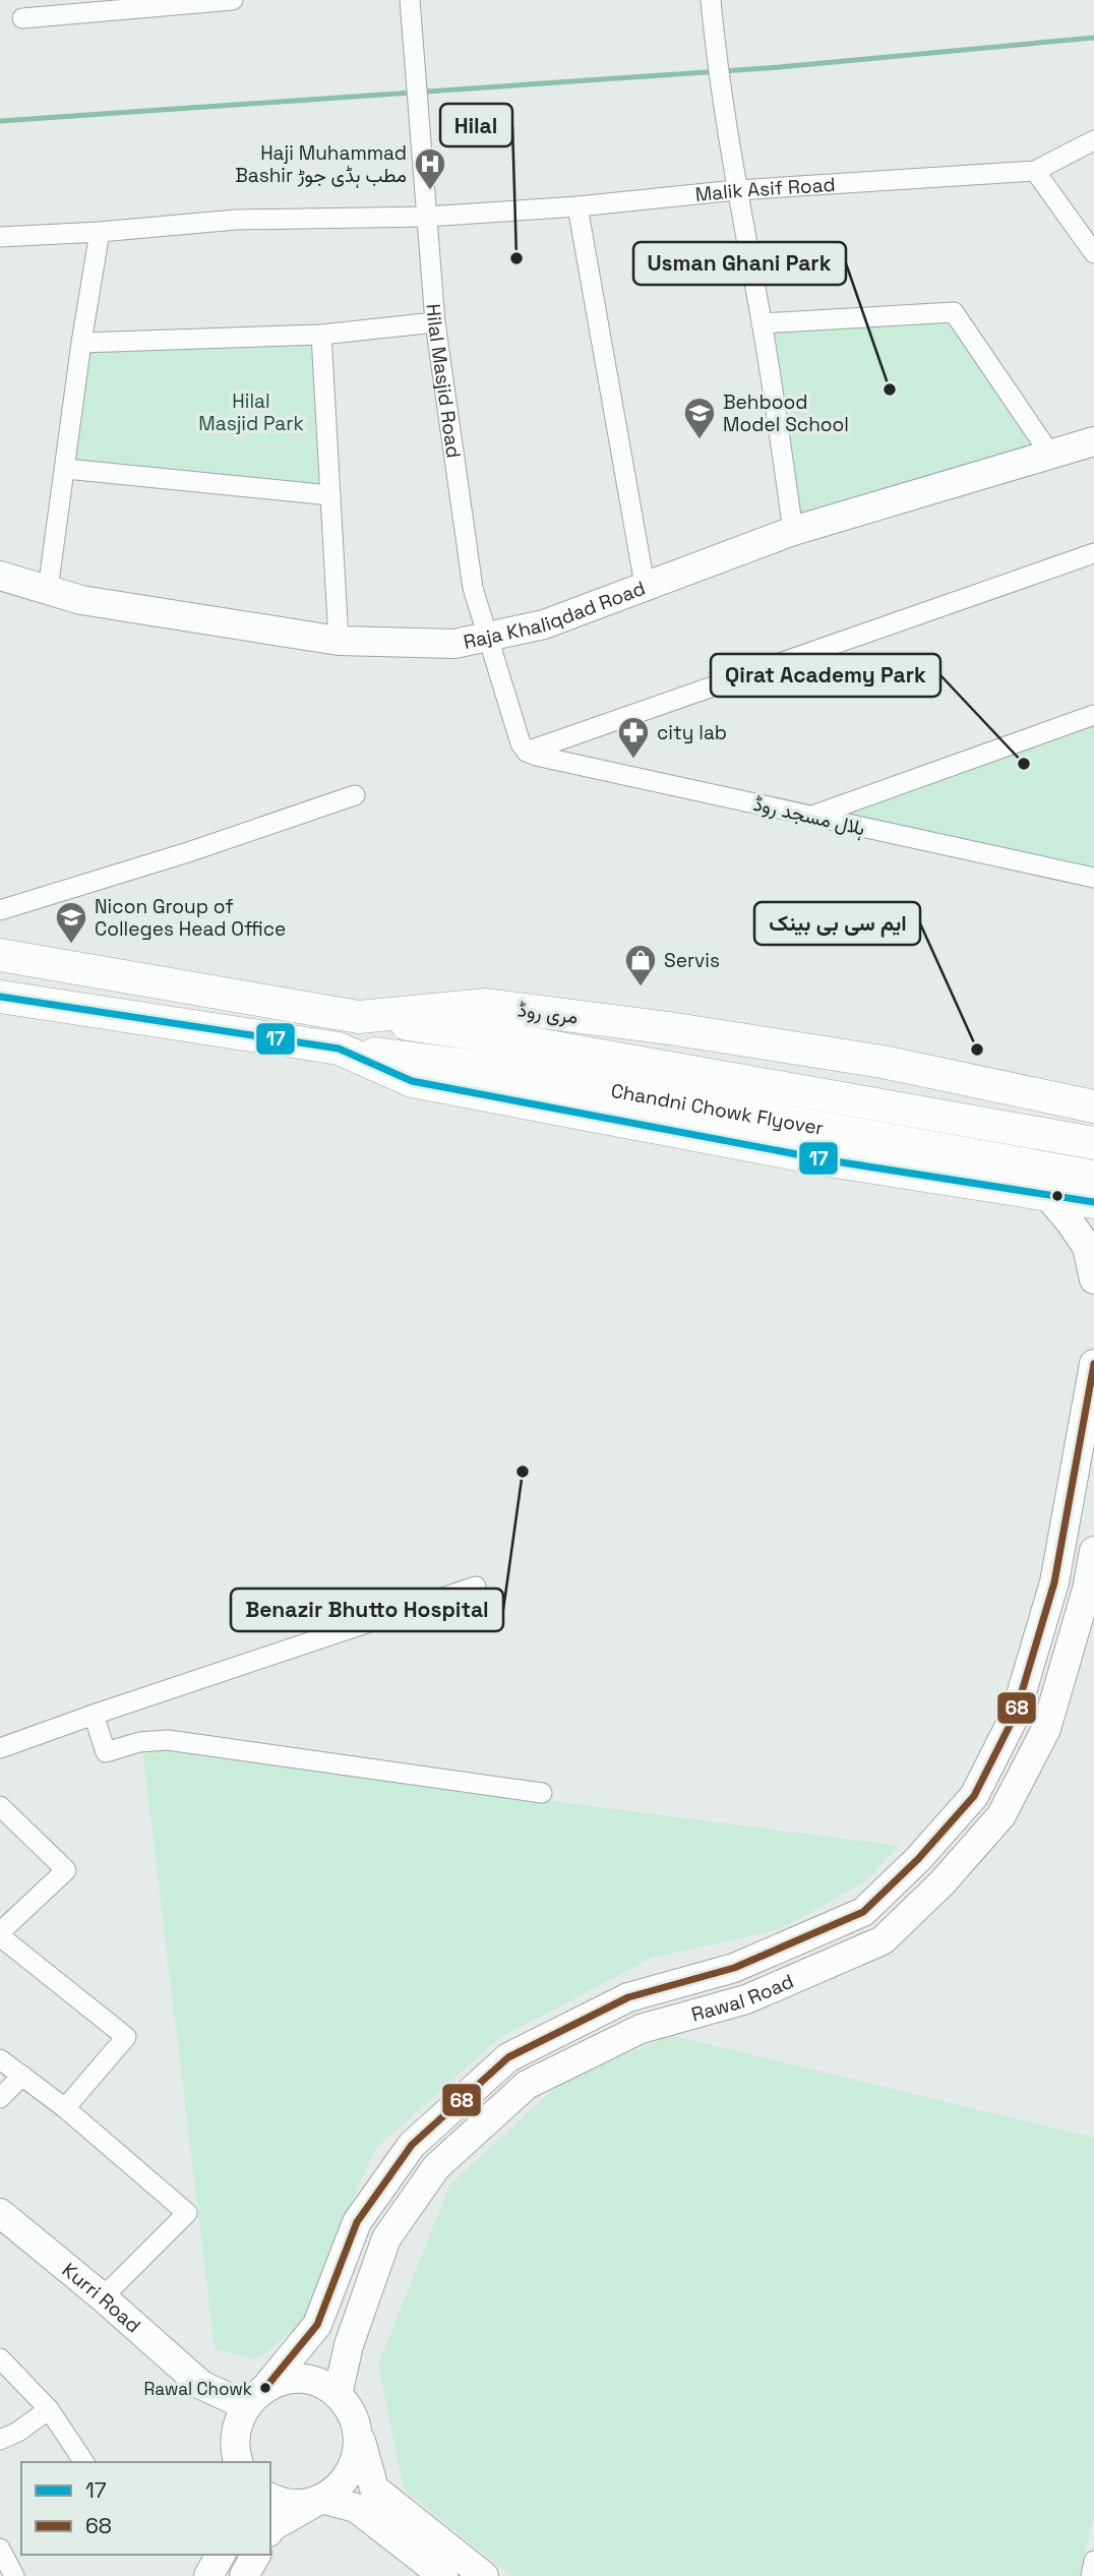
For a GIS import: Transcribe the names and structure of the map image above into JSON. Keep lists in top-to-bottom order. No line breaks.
{"streets":{"main road":["Raja Khaliqdad Road","مری روڈ","Chandni Chowk Flyover","Rawal Road","Kurri Road"],"street":["Malik Asif Road","Hilal Masjid Road","ہلال مسجد روڈ"]},"crossings":[["Malik Asif Road","Hilal Masjid Road"],["Hilal Masjid Road","Raja Khaliqdad Road"],["Hilal Masjid Road","ہلال مسجد روڈ"],["مری روڈ","Chandni Chowk Flyover"]],"parks":["Hilal Masjid Park"],"places":{"hospital":["Haji Muhammad Bashir مطب ہڈی جوڑ"],"other":["Hilal","Usman Ghani Park","Qirat Academy Park","ایم سی بی بینک","Benazir Bhutto Hospital","Rawal Chowk"],"school or university":["Behbood Model School","Nicon Group of Colleges Head Office"],"pharmacy":["city lab"],"shop":["Servis"]},"lines":["transit line 17","transit line 68"],"legend":["17","68"]}
